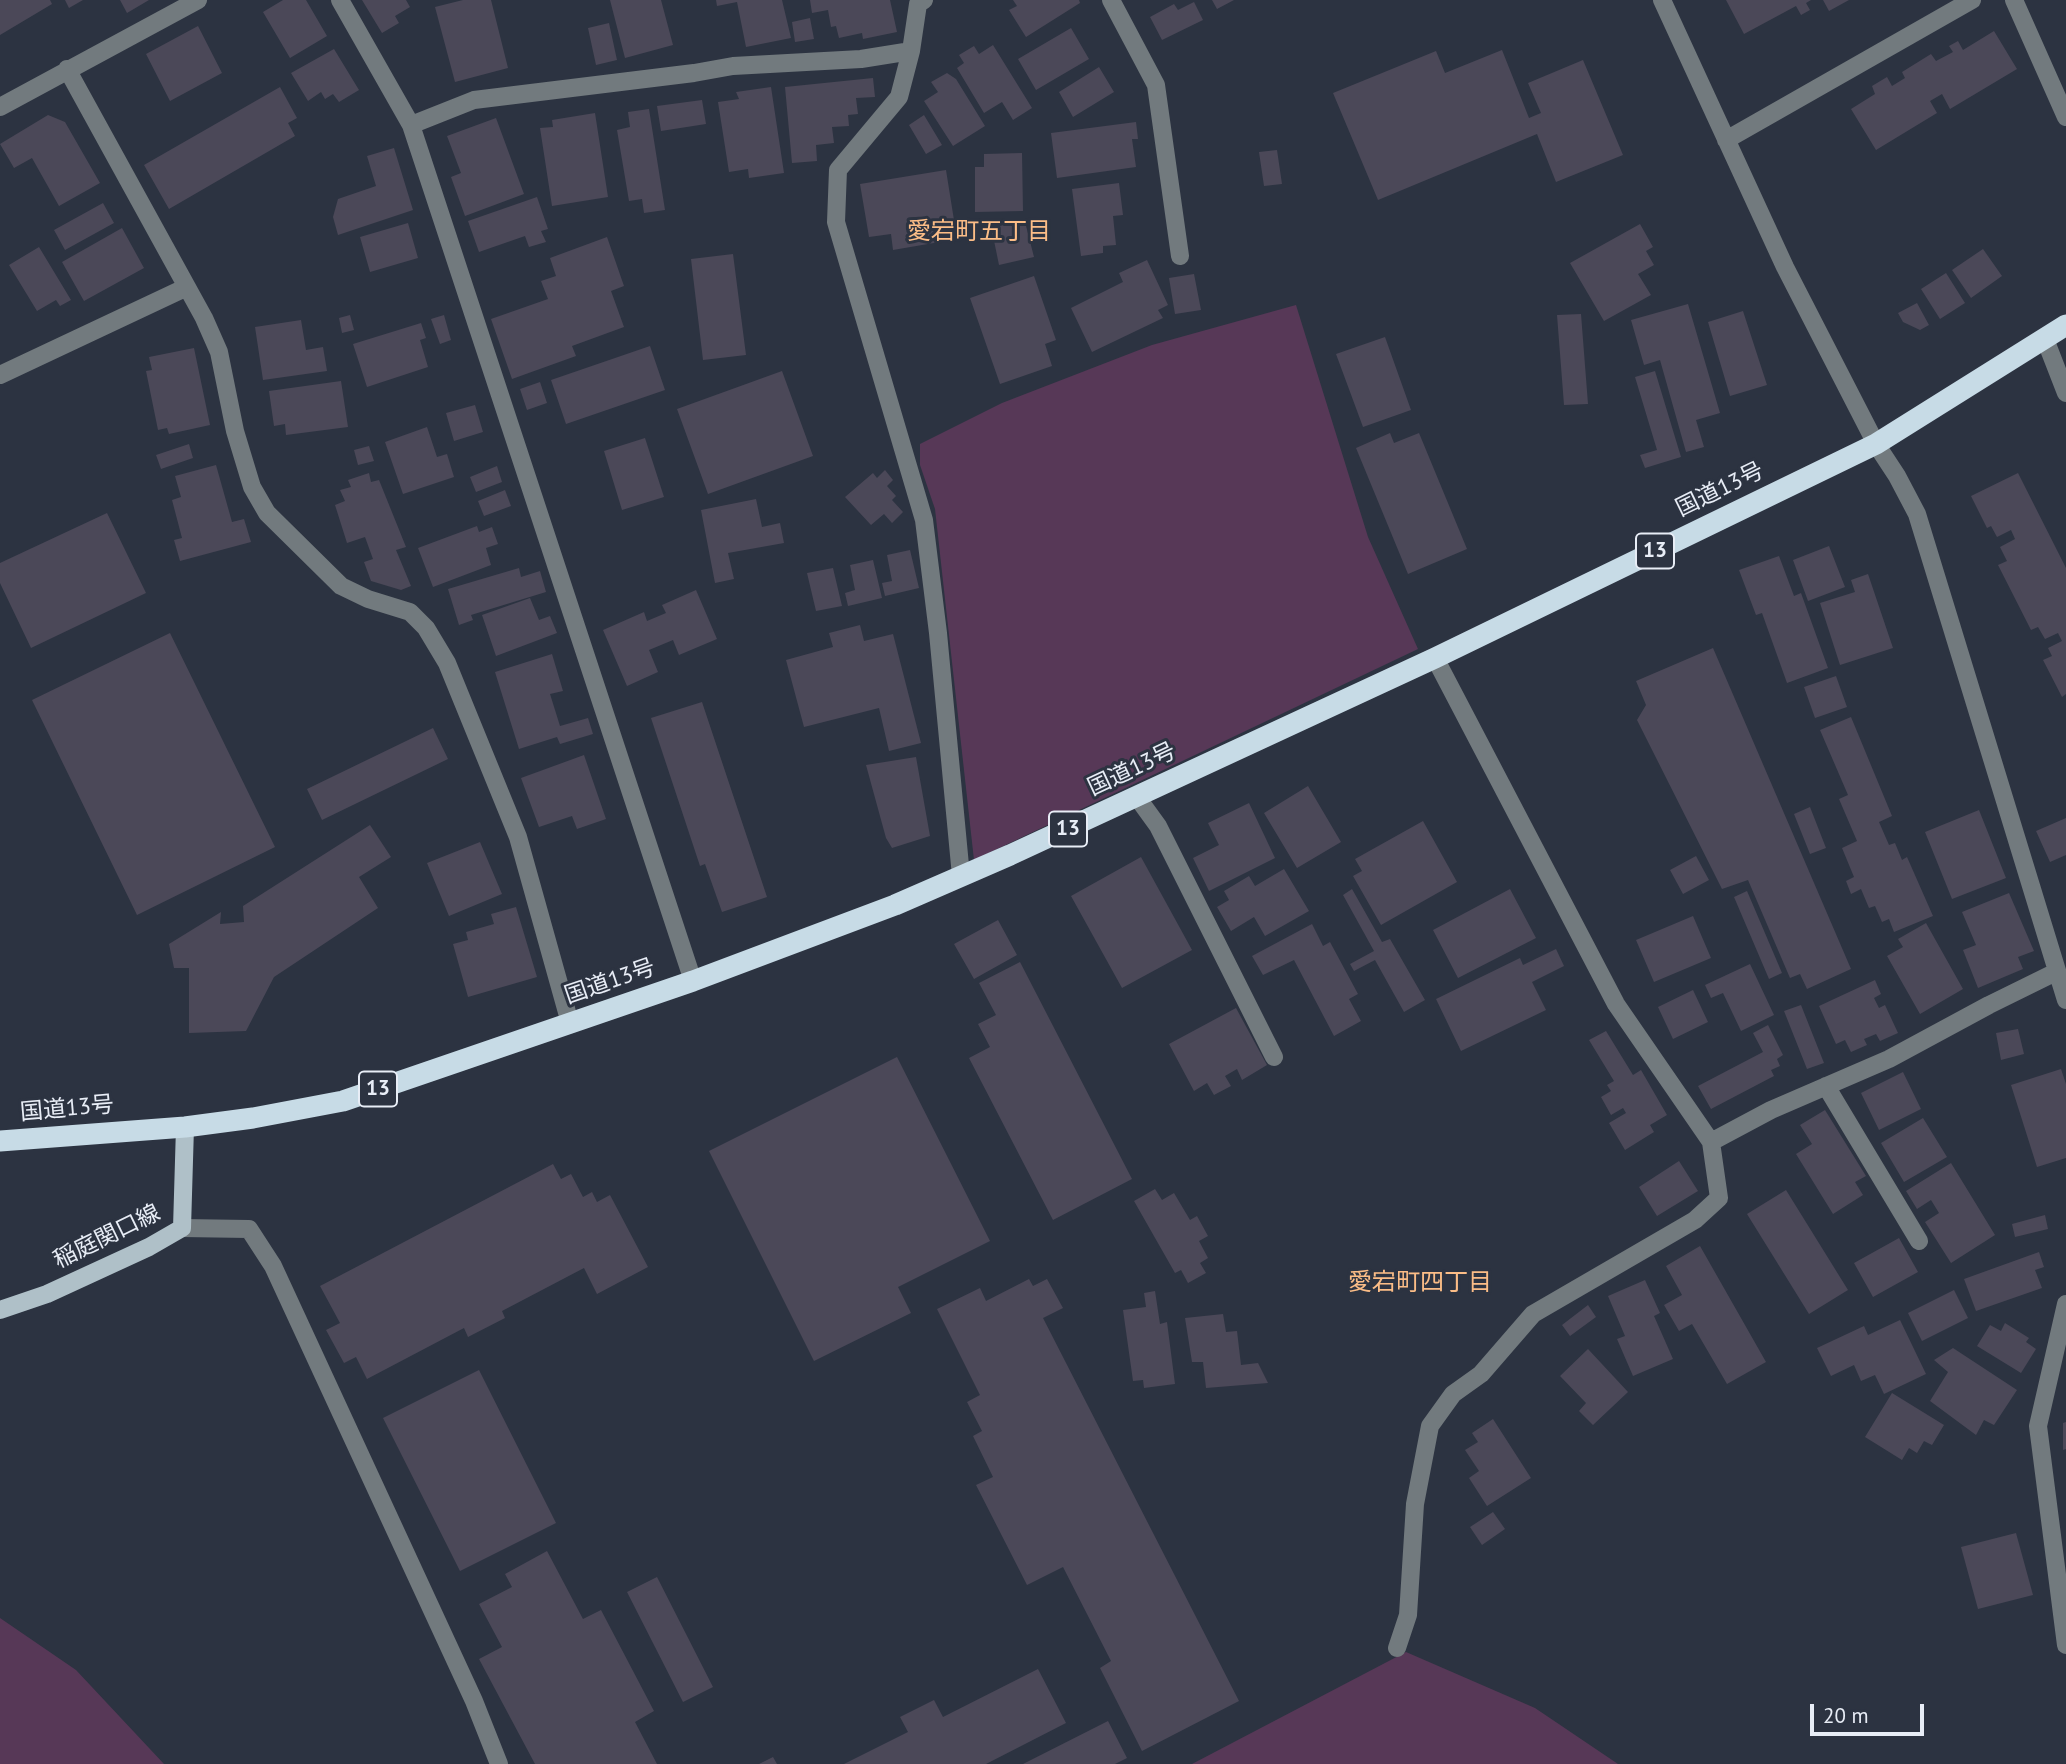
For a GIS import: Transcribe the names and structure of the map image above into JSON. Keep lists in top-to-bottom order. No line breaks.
{"streets":{"highway":["国道13号","13"],"main road":["稲庭関口線"]},"crossings":[["国道13号","稲庭関口線"]],"districts":["愛宕町五丁目","愛宕町四丁目"],"scale_bar":"20 m"}
